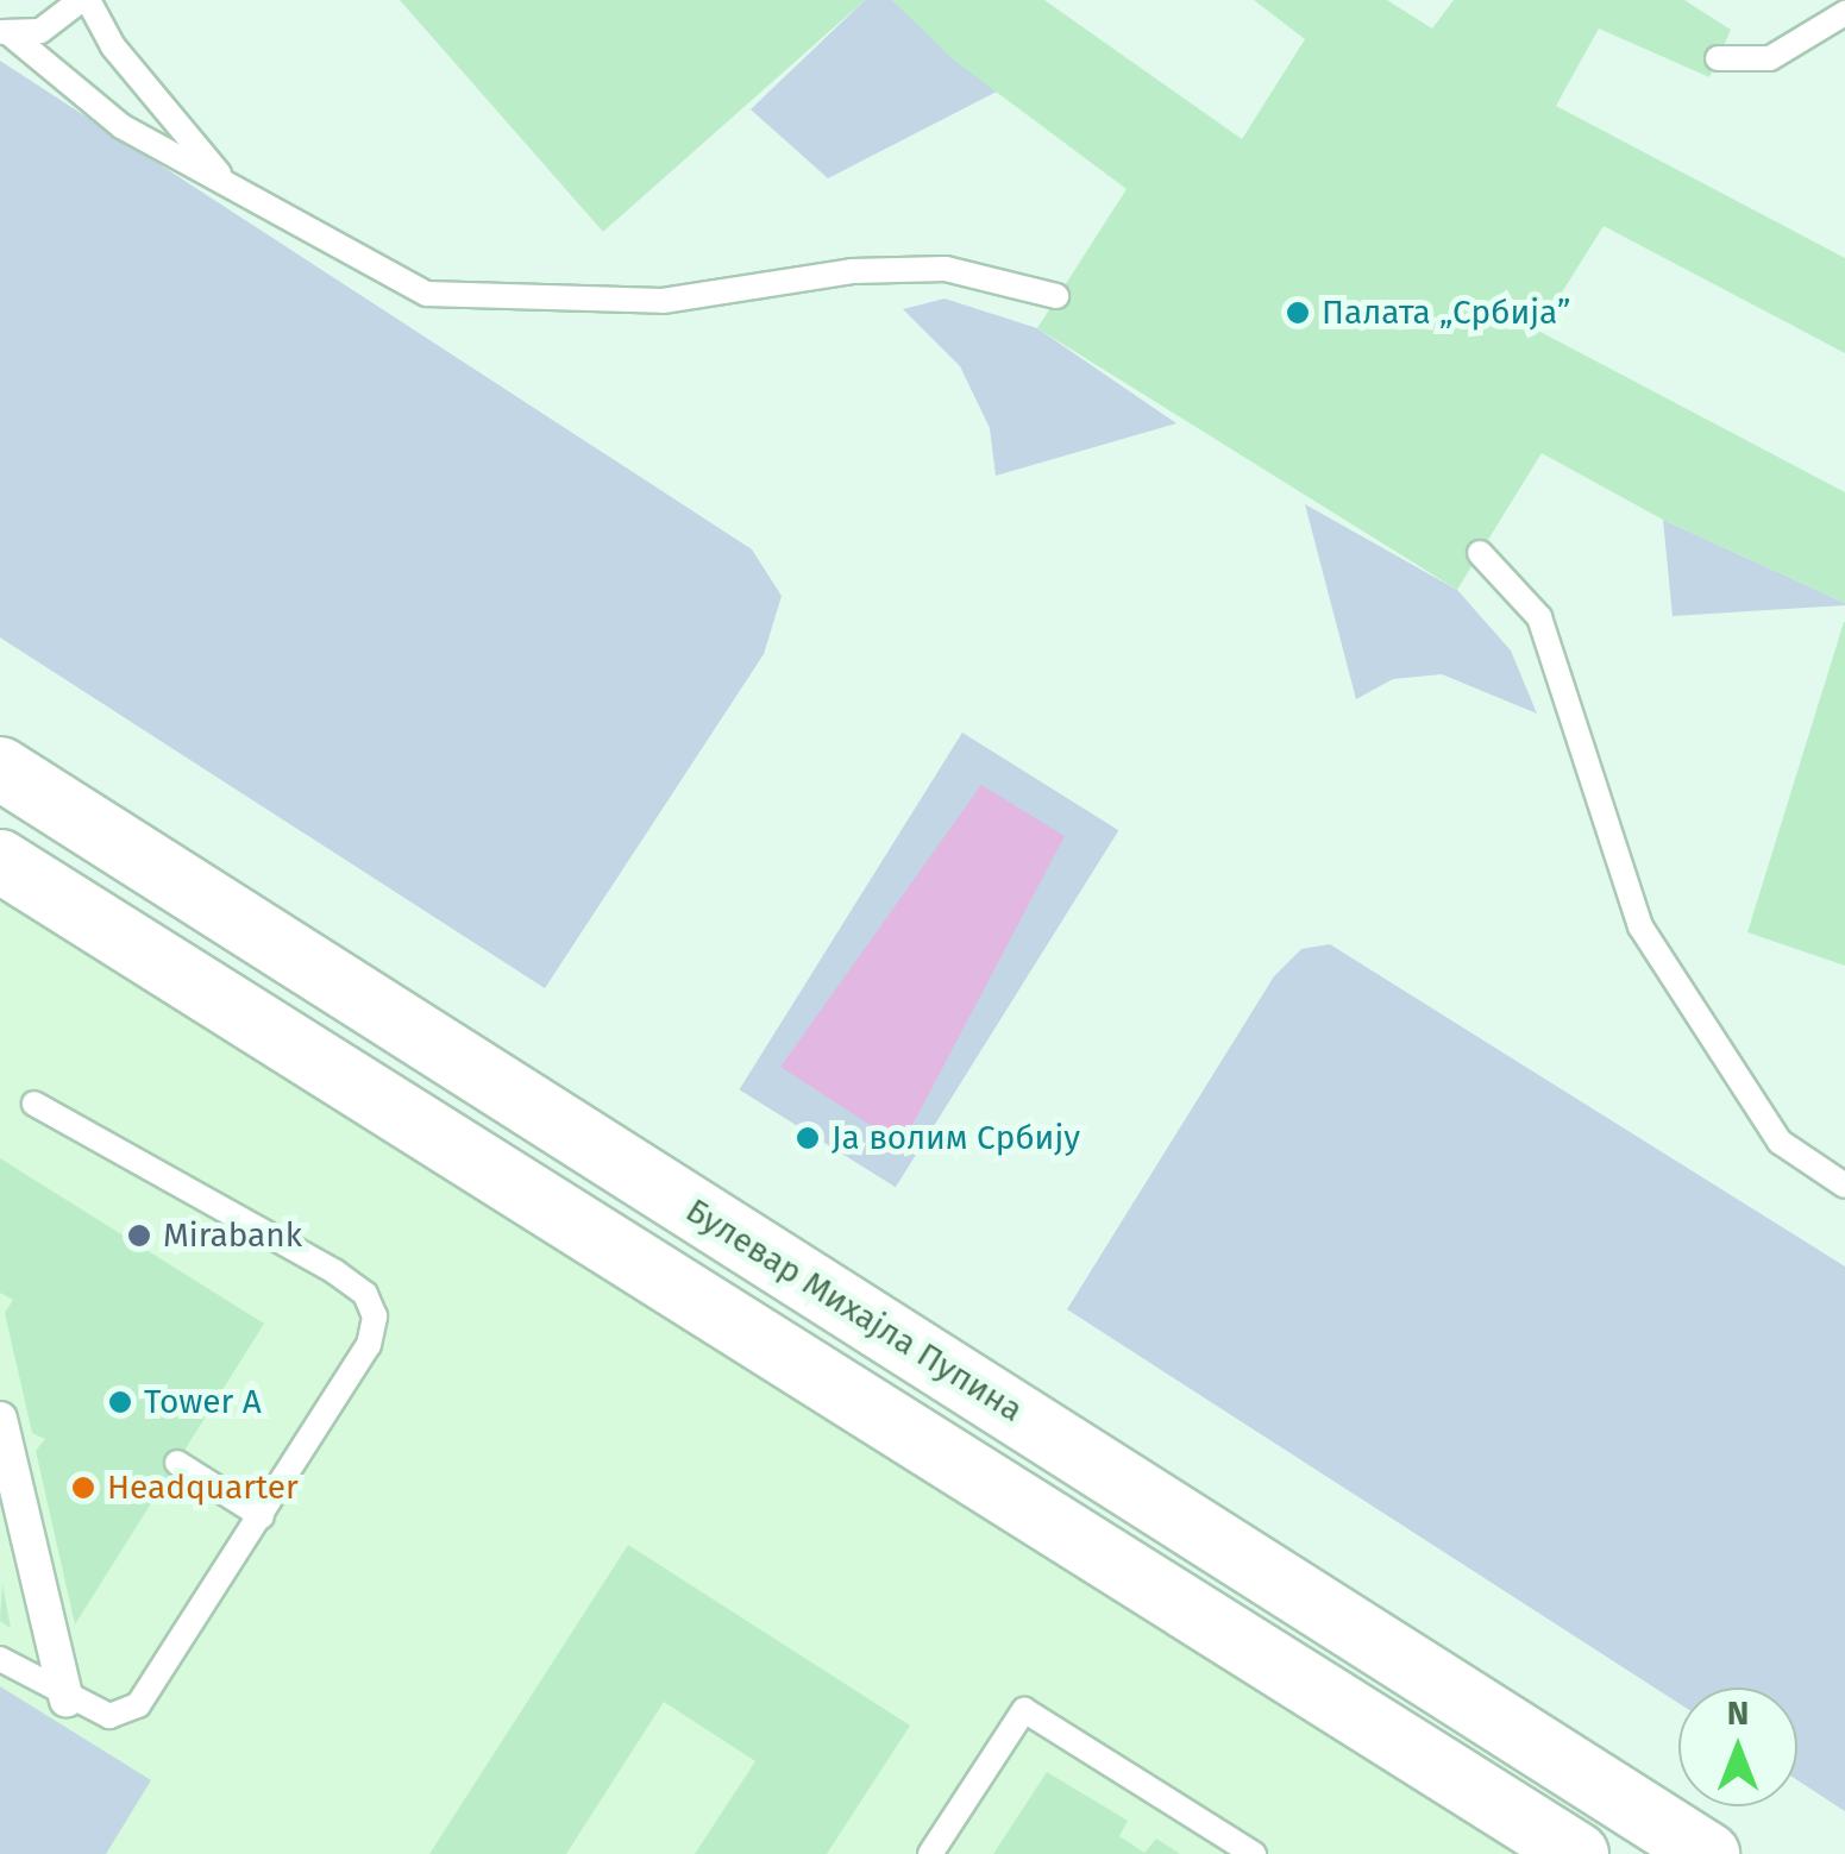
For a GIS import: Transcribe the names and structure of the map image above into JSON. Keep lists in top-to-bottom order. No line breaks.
{"streets":{"main road":["Булевар Михајла Пупина"]},"places":["Палата „Србија”","Ја волим Србију","Mirabank","Tower A","Headquarter"],"north":"top"}
